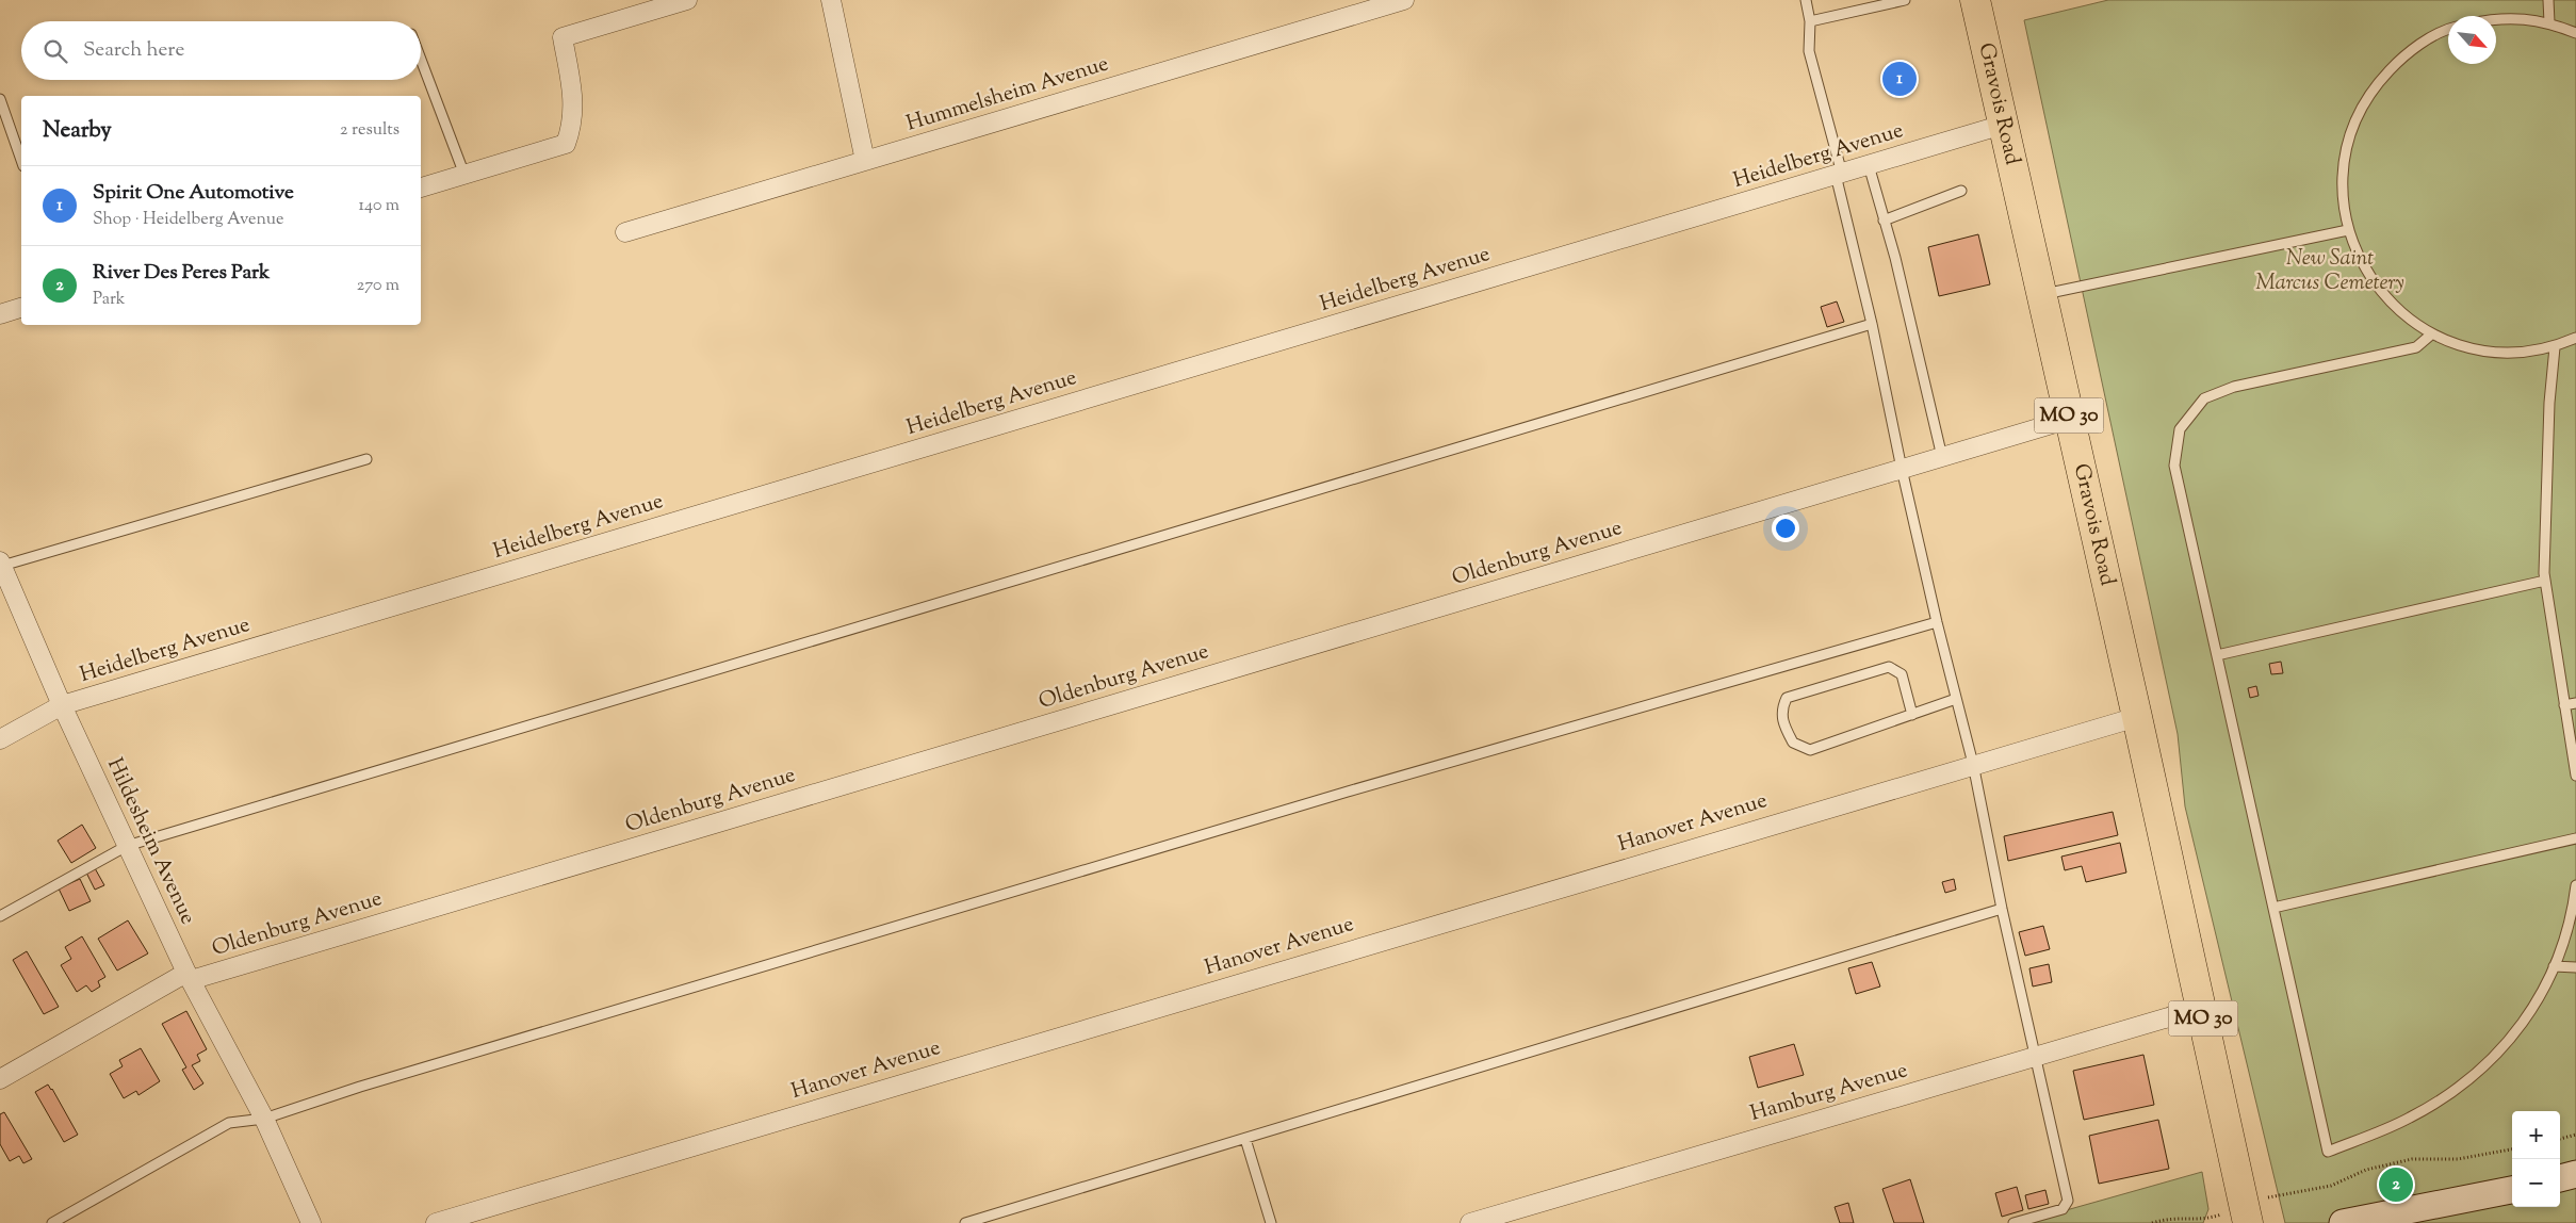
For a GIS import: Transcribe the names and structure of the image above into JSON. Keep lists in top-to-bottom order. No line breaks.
{"streets":{"main road":["Gravois Road","MO 30"],"street":["Hummelsheim Avenue","Heidelberg Avenue","Oldenburg Avenue","Hanover Avenue","Hildesheim Avenue","Hamburg Avenue"]},"crossings":[["Gravois Road","Heidelberg Avenue"],["Gravois Road","MO 30"],["Gravois Road","Oldenburg Avenue"],["Gravois Road","Hanover Avenue"],["Gravois Road","Hamburg Avenue"],["Heidelberg Avenue","Hildesheim Avenue"],["MO 30","Hamburg Avenue"],["Oldenburg Avenue","Hildesheim Avenue"]],"parks":["New Saint Marcus Cemetery"],"north":"bottom right","page":{"search":"Search here","pins":["1","2"],"heading":["Nearby","2 results"],"list":[{"mark":"1","name":"Spirit One Automotive","note":"Shop · Heidelberg Avenue","value":"140 m"},{"mark":"2","name":"River Des Peres Park","note":"Park","value":"270 m"}],"map_buttons":["+","−"]}}
